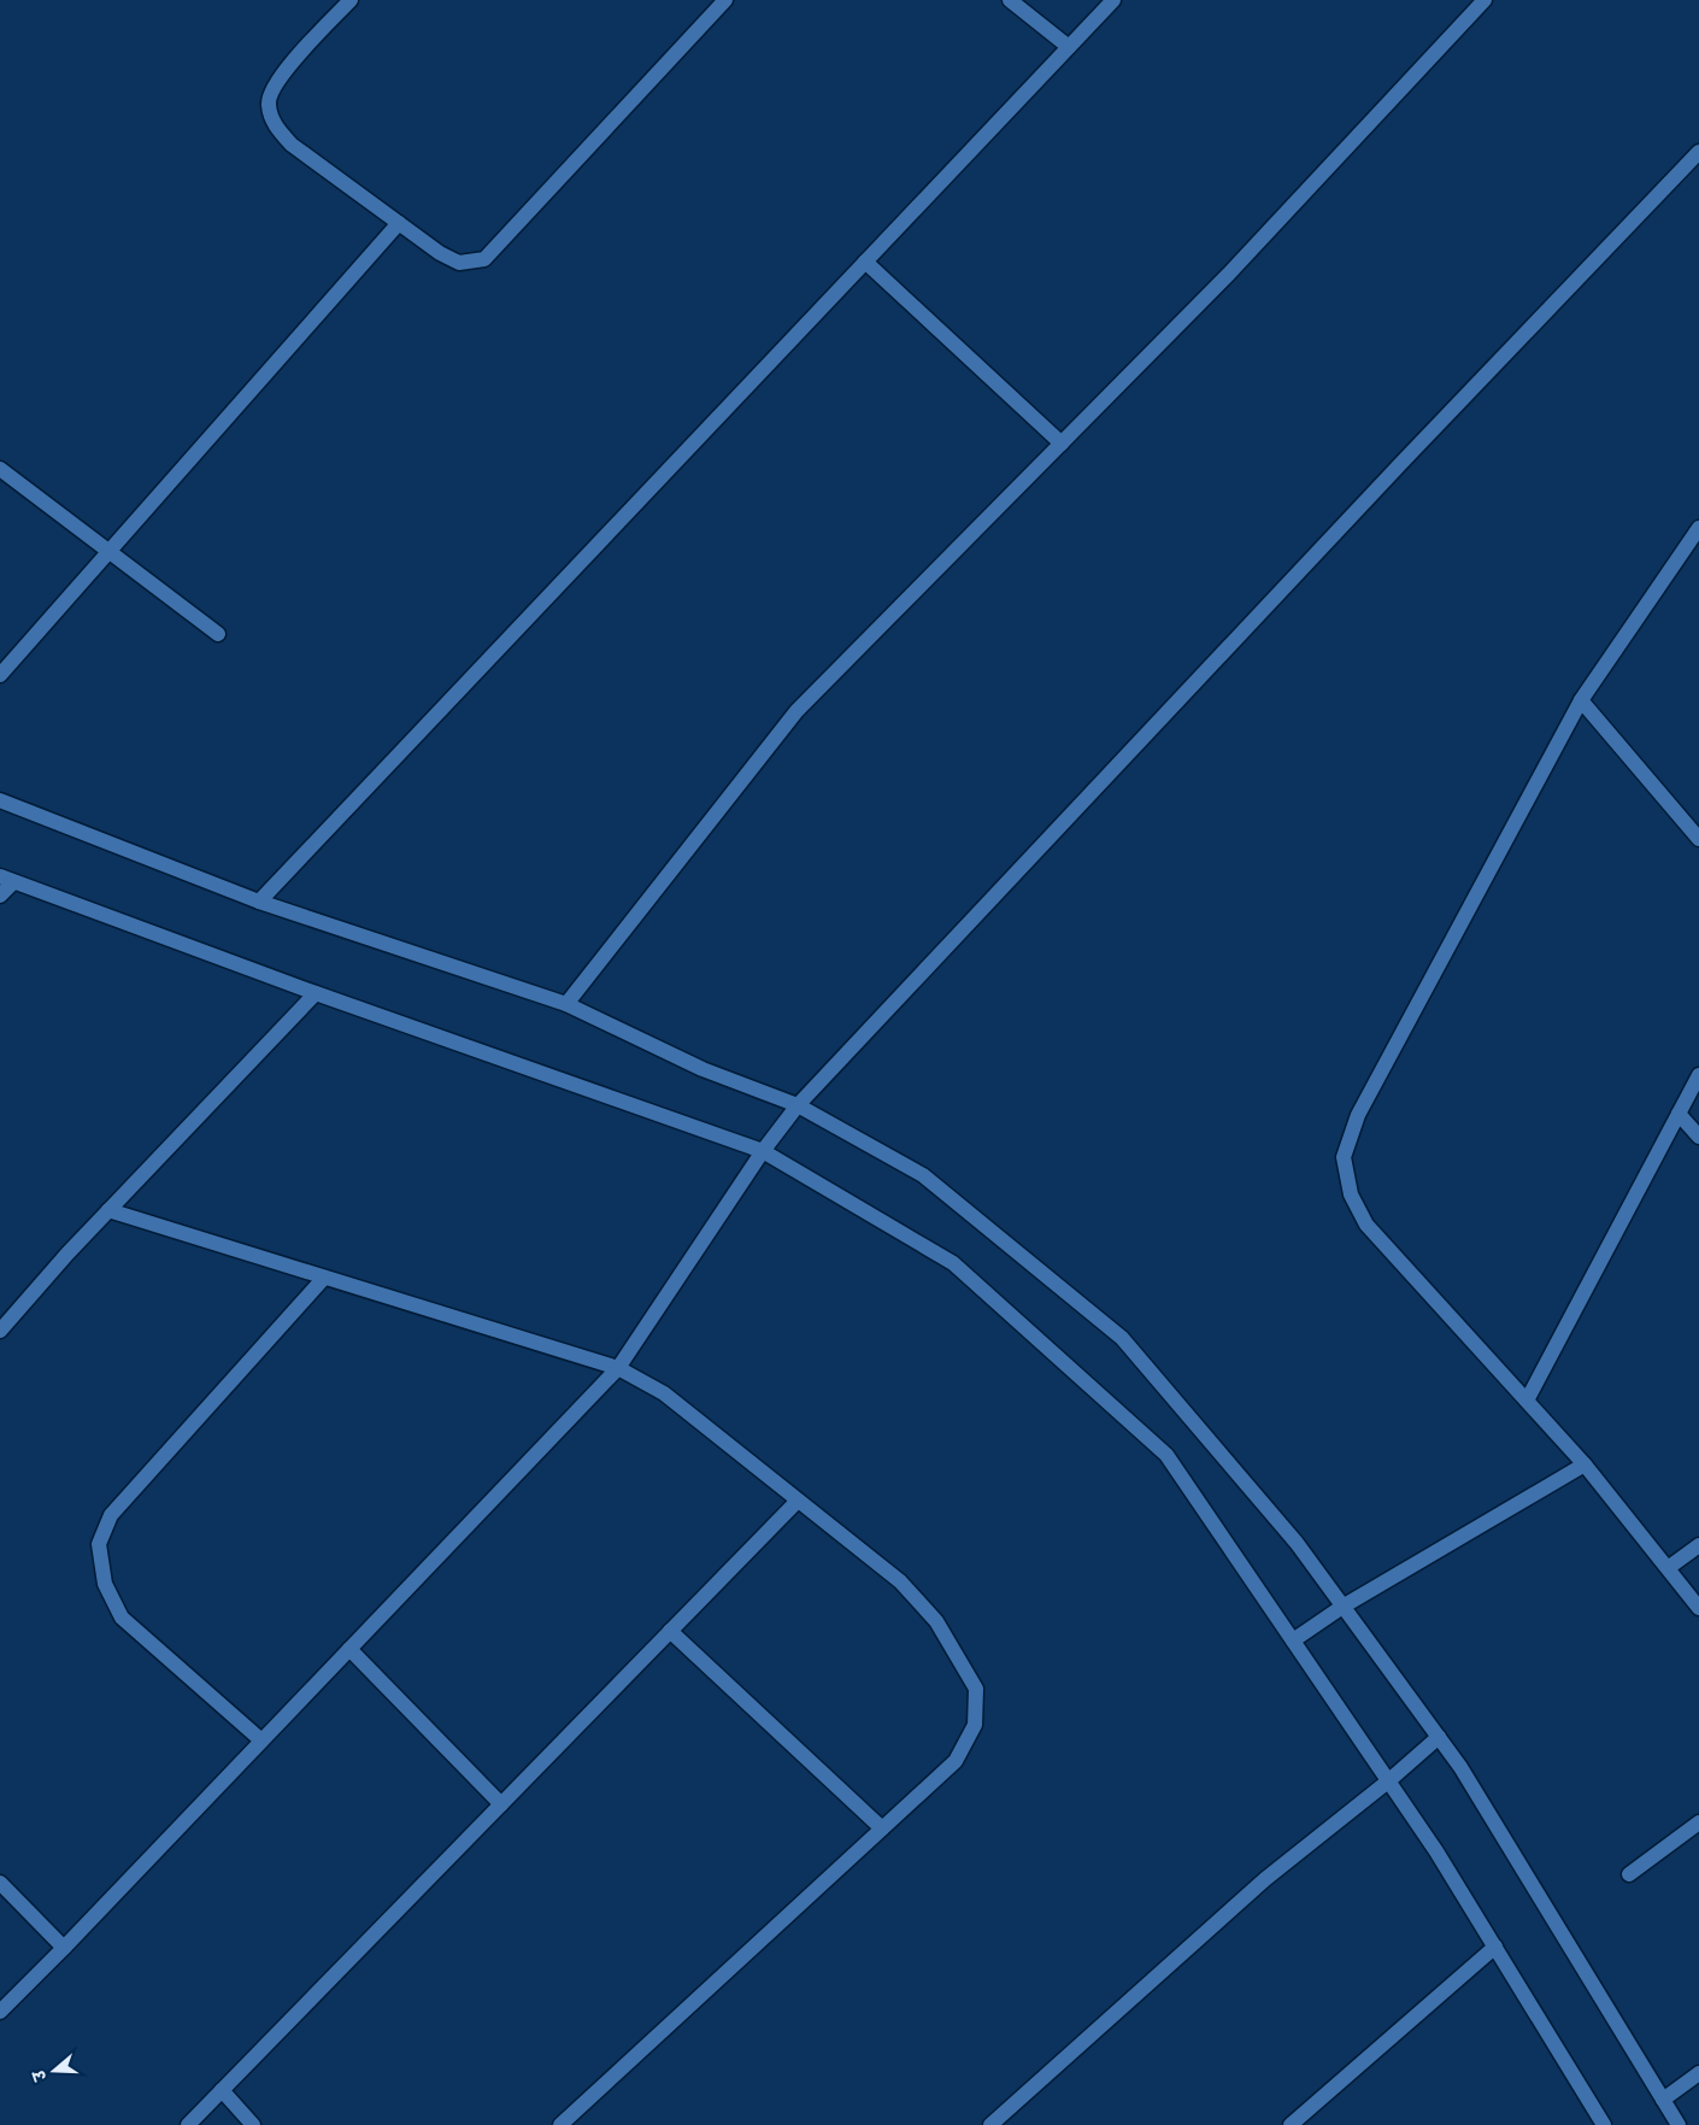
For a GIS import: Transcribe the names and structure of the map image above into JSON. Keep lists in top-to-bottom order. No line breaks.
{"north":"left"}
